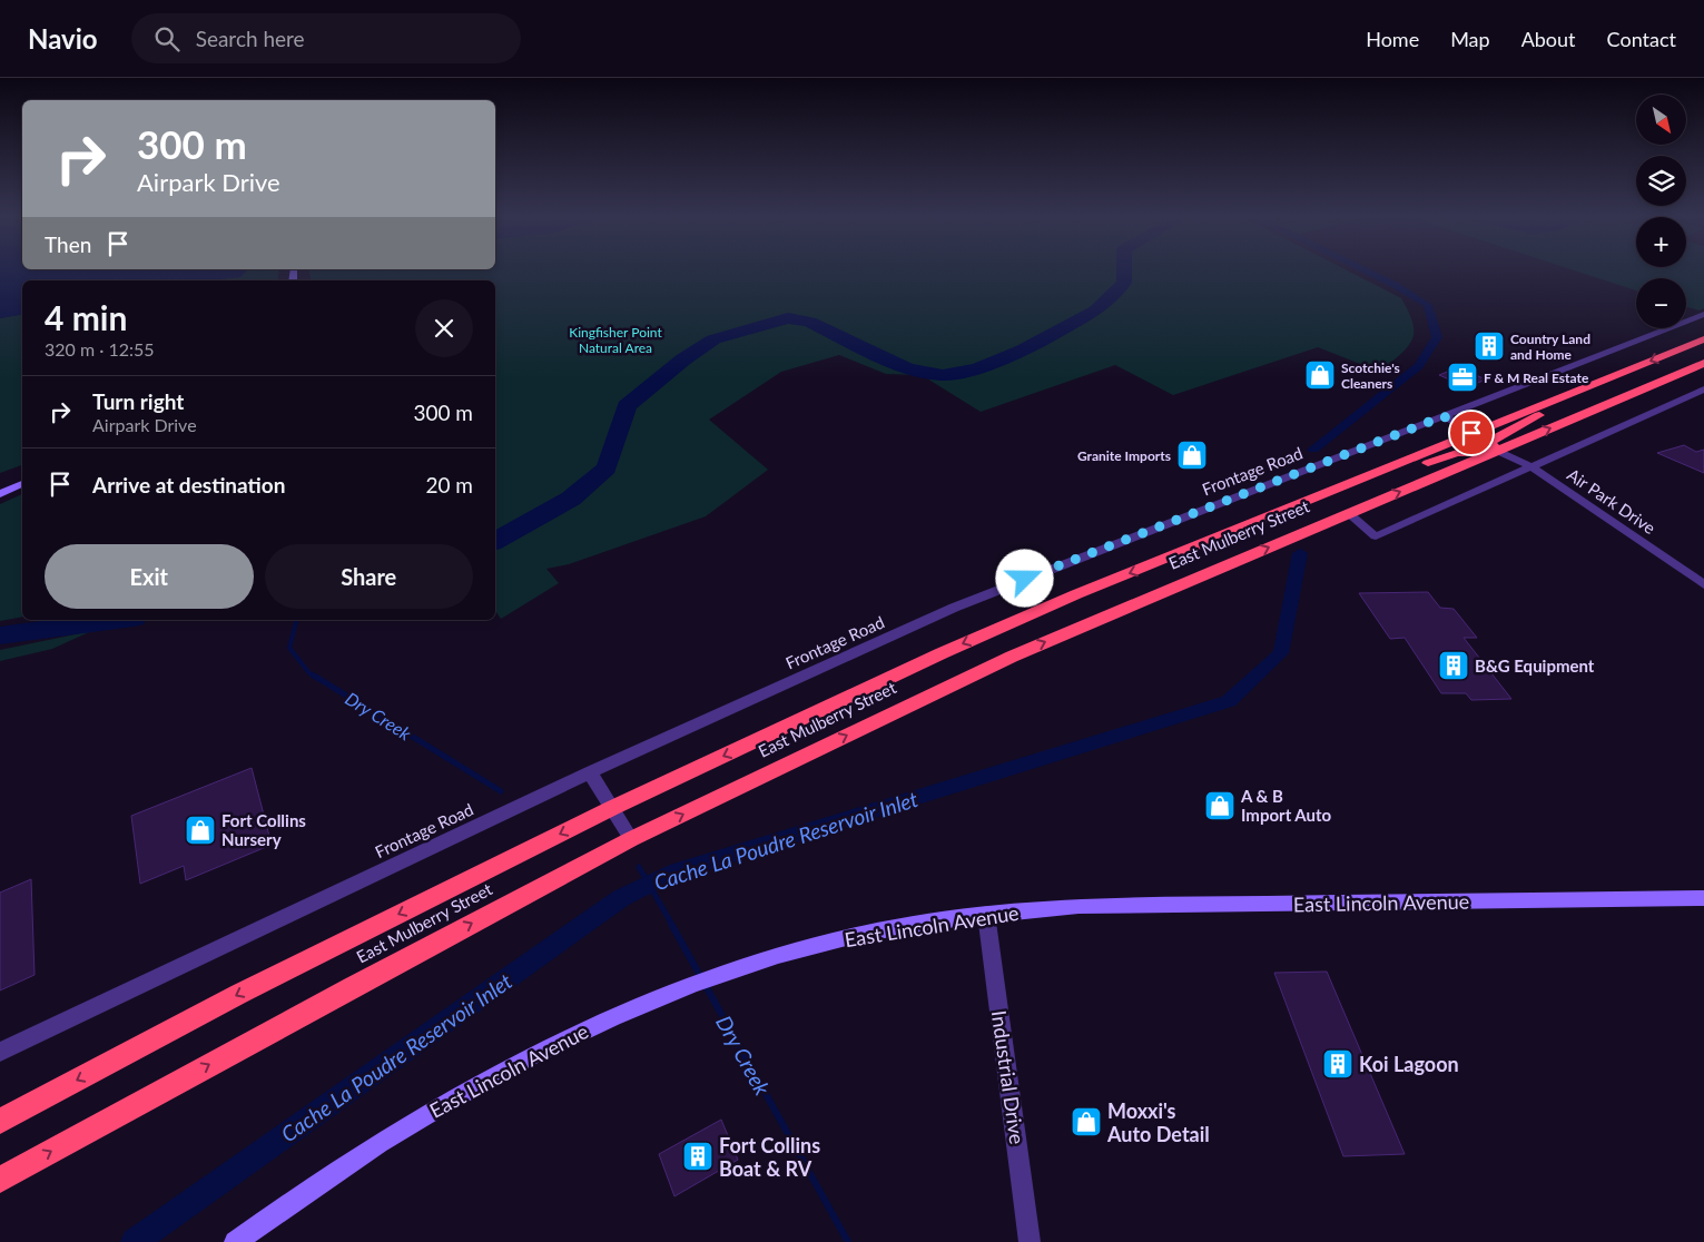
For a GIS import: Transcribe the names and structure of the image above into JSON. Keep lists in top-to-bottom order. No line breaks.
{"streets":{"highway":["East Mulberry Street"],"street":["Frontage Road","Air Park Drive","East Lincoln Avenue","Industrial Drive"]},"crossings":[["Air Park Drive","East Mulberry Street"],["East Lincoln Avenue","Industrial Drive"]],"water":["Dry Creek","Cache La Poudre Reservoir Inlet"],"parks":["Kingfisher Point Natural Area"],"places":{"building":["Country Land and Home","B&G Equipment","Koi Lagoon","Fort Collins Boat & RV"],"shop":["Scotchie's Cleaners","Granite Imports","A & B Import Auto","Fort Collins Nursery","Moxxi's Auto Detail"],"office":["F & M Real Estate"]},"north":"bottom right","page":{"header":"Navio","search":"Search here","nav":["Home","Map","About","Contact"],"map_buttons":["+","−"],"turn":["300 m","Airpark Drive"],"then":"Then","heading":["4 min","320 m · 12:55"],"list":[{"name":"Turn right","note":"Airpark Drive","value":"300 m"},{"name":"Arrive at destination","value":"20 m"}],"buttons":["Exit","Share"]}}
